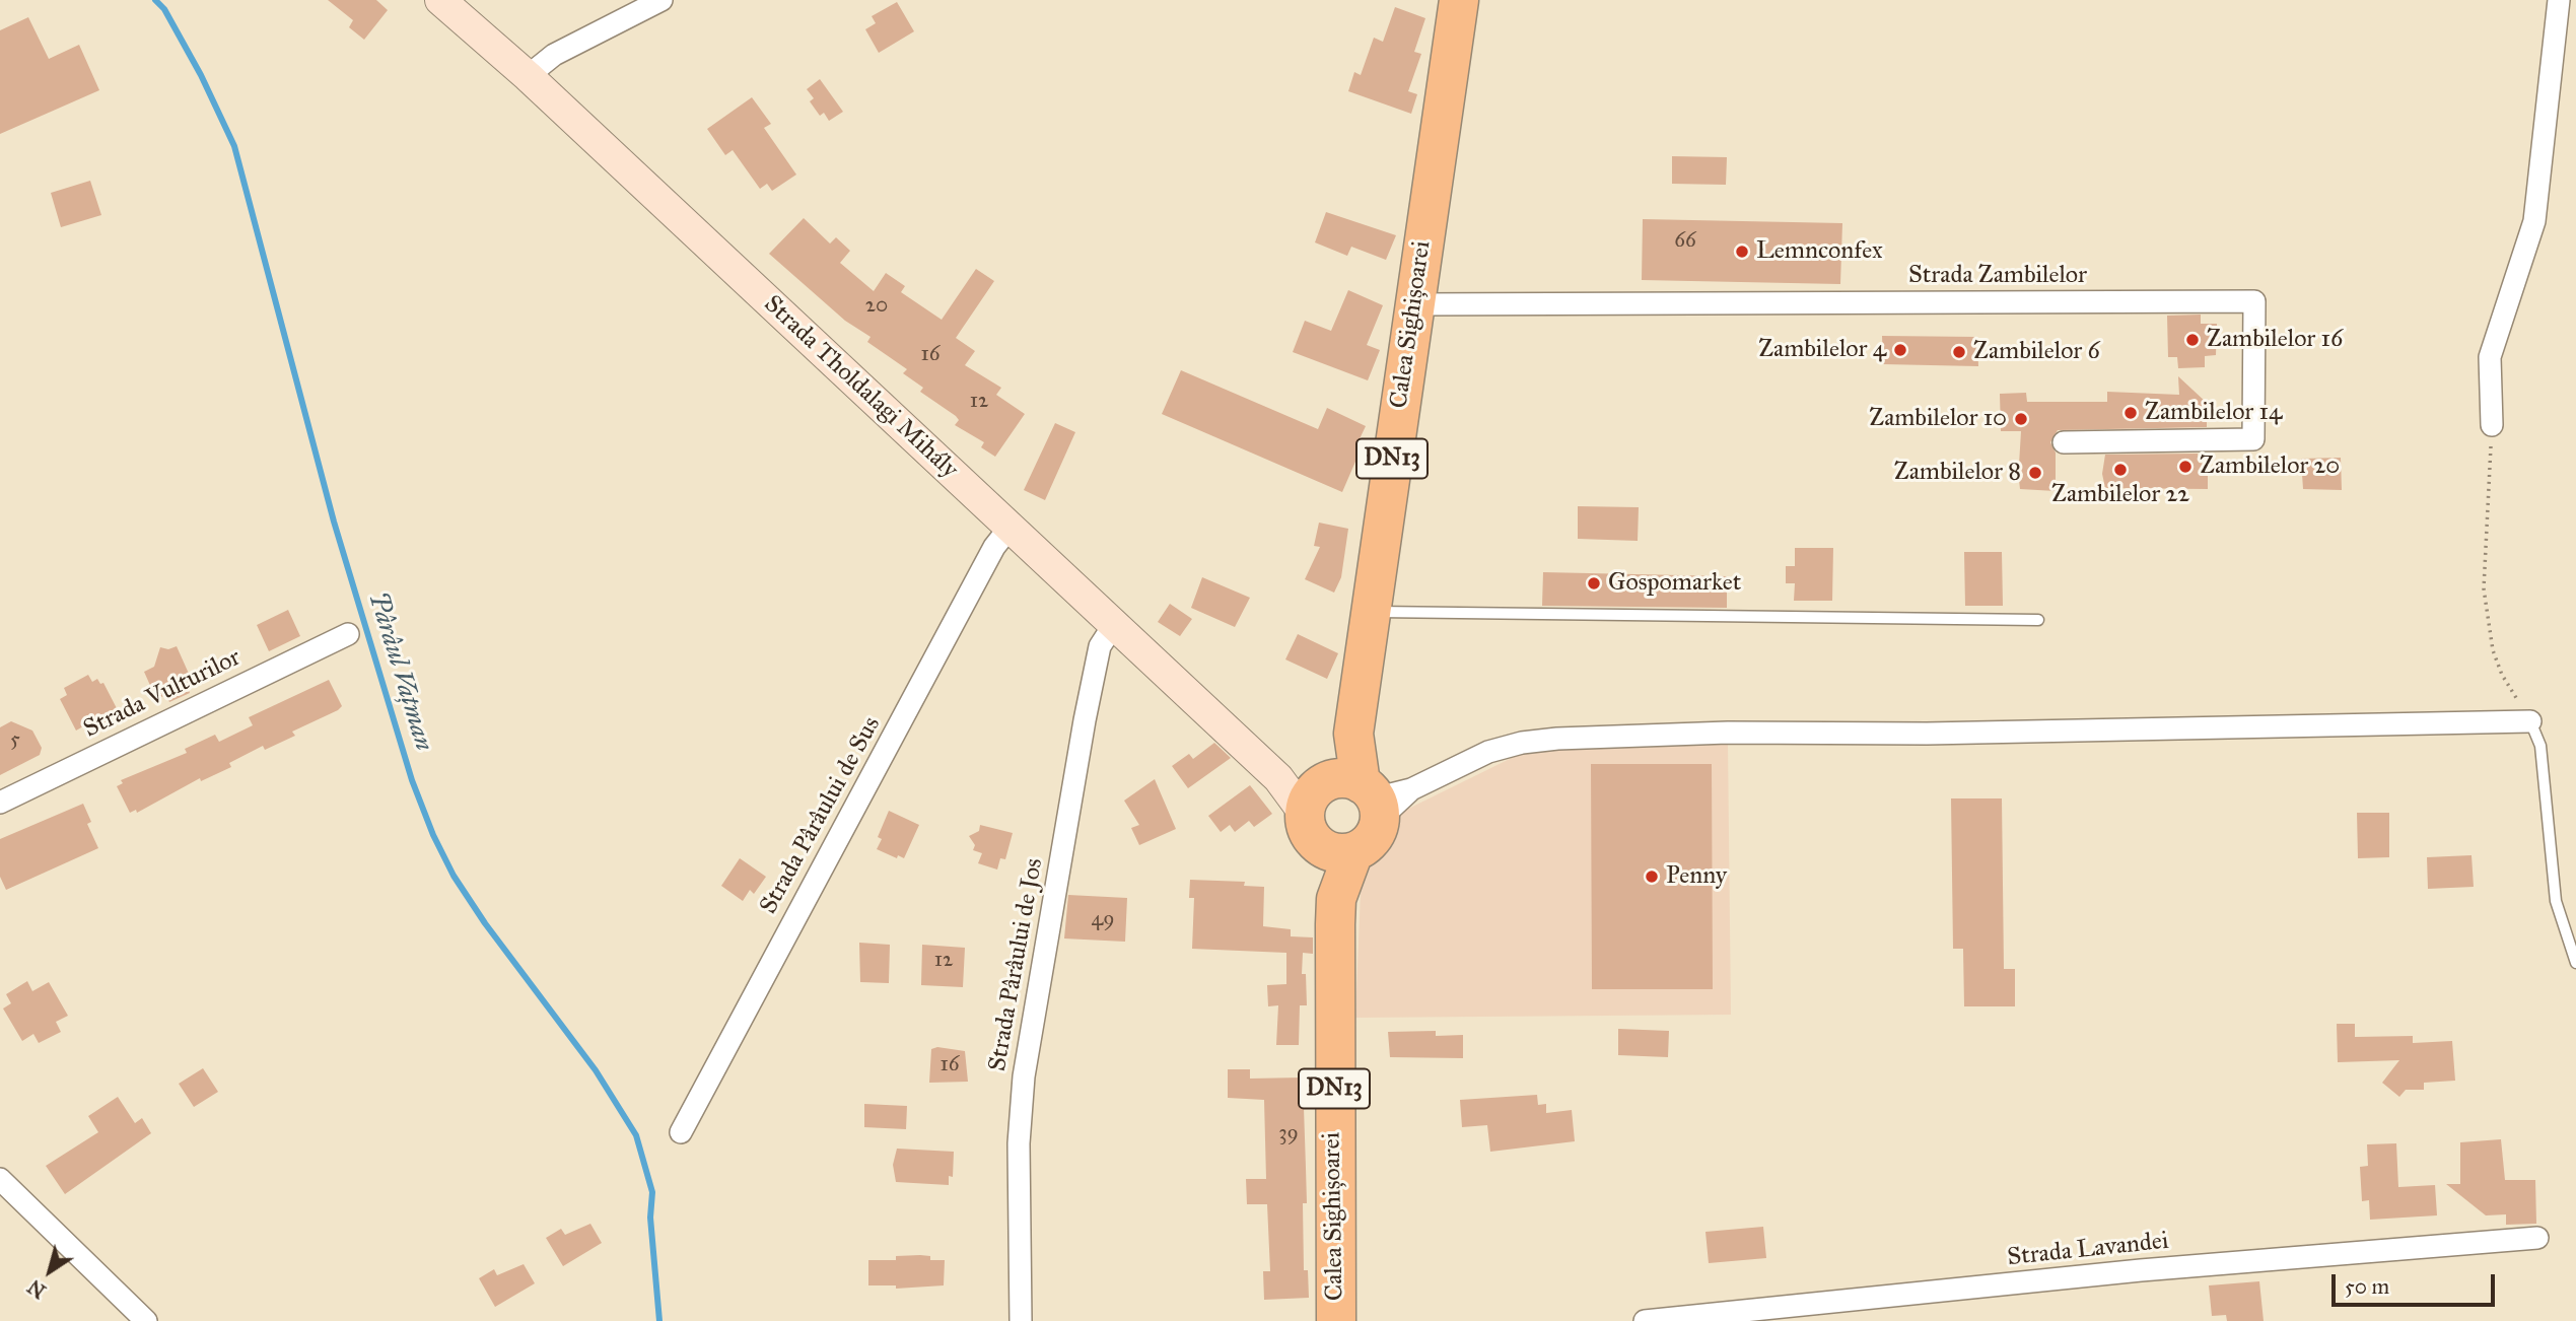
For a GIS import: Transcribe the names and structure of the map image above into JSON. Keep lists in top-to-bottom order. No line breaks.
{"streets":{"highway":["Calea Sighișoarei","DN13"],"street":["Strada Zambilelor","Strada Tholdalagi Mihály","Strada Vulturilor","Strada Pârâului de Sus","Strada Pârâului de Jos","Strada Lavandei"]},"crossings":[["Strada Zambilelor","Calea Sighișoarei"],["Calea Sighișoarei","Strada Tholdalagi Mihály"],["Calea Sighișoarei","DN13"],["Strada Tholdalagi Mihály","DN13"],["Strada Tholdalagi Mihály","Strada Pârâului de Sus"],["Strada Tholdalagi Mihály","Strada Pârâului de Jos"]],"water":["Pârâul Vațman"],"places":["Lemnconfex","Zambilelor 16","Zambilelor 4","Zambilelor 6","Zambilelor 14","Zambilelor 10","Zambilelor 20","Zambilelor 22","Zambilelor 8","Gospomarket","Penny"],"house_numbers":["66","20","16","12","5","49","12","16","39"],"scale_bar":"50 m","north":"bottom left"}
